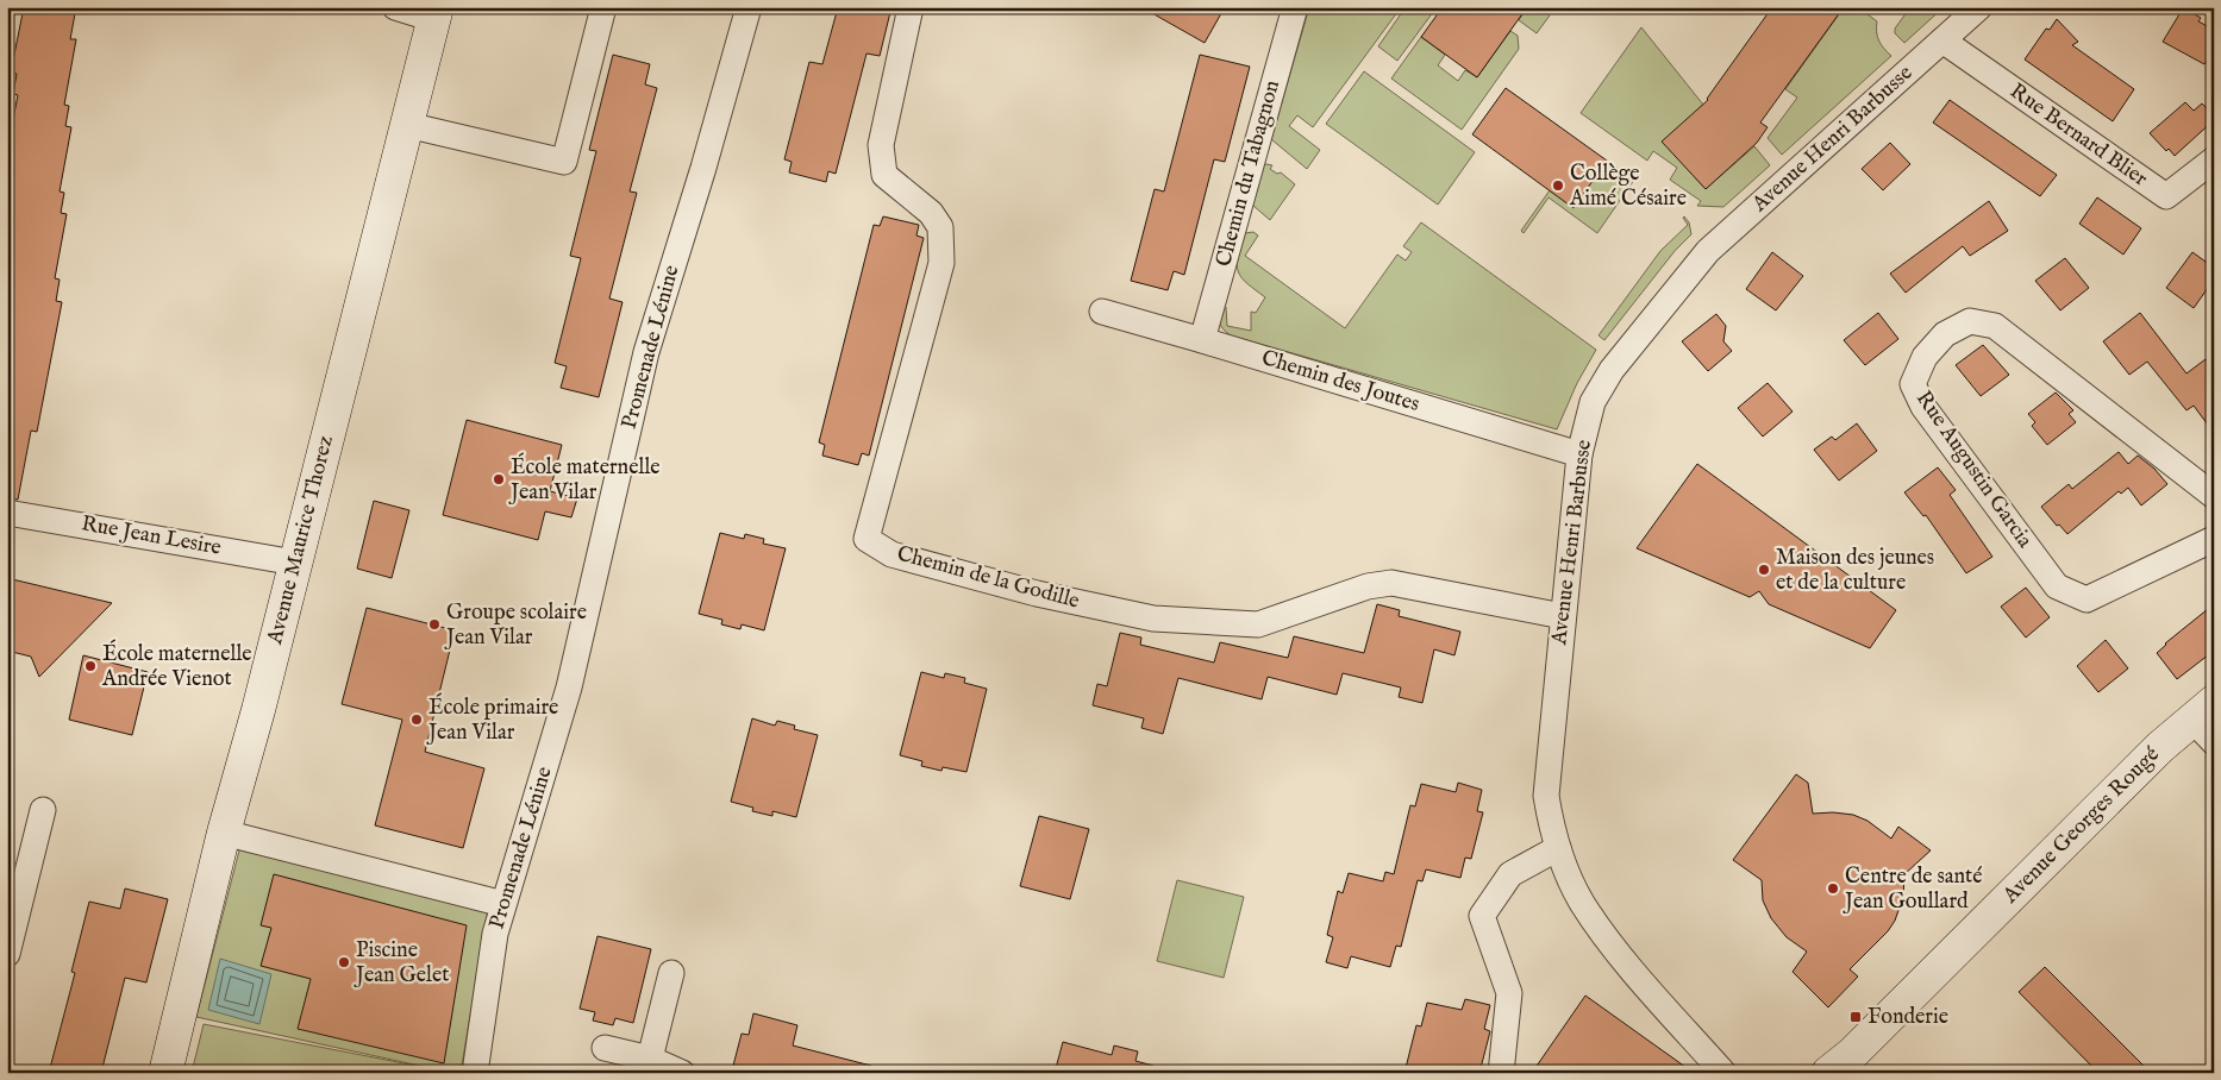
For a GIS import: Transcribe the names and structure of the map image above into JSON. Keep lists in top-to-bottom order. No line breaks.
{"streets":{"street":["Rue Bernard Blier","Avenue Henri Barbusse","Chemin du Tabagnon","Promenade Lénine","Chemin des Joutes","Rue Augustin Garcia","Rue Jean Lesire","Avenue Maurice Thorez","Chemin de la Godille","Avenue Georges Rougé"]},"crossings":[["Rue Bernard Blier","Avenue Henri Barbusse"],["Avenue Henri Barbusse","Chemin des Joutes"],["Avenue Henri Barbusse","Chemin de la Godille"],["Chemin du Tabagnon","Chemin des Joutes"],["Rue Jean Lesire","Avenue Maurice Thorez"]],"places":{"other":["Collège Aimé Césaire","École maternelle Jean Vilar","Maison des jeunes et de la culture","Groupe scolaire Jean Vilar","École maternelle Andrée Vienot","École primaire Jean Vilar","Centre de santé Jean Goullard","Piscine Jean Gelet"],"transit":["Fonderie"]}}
